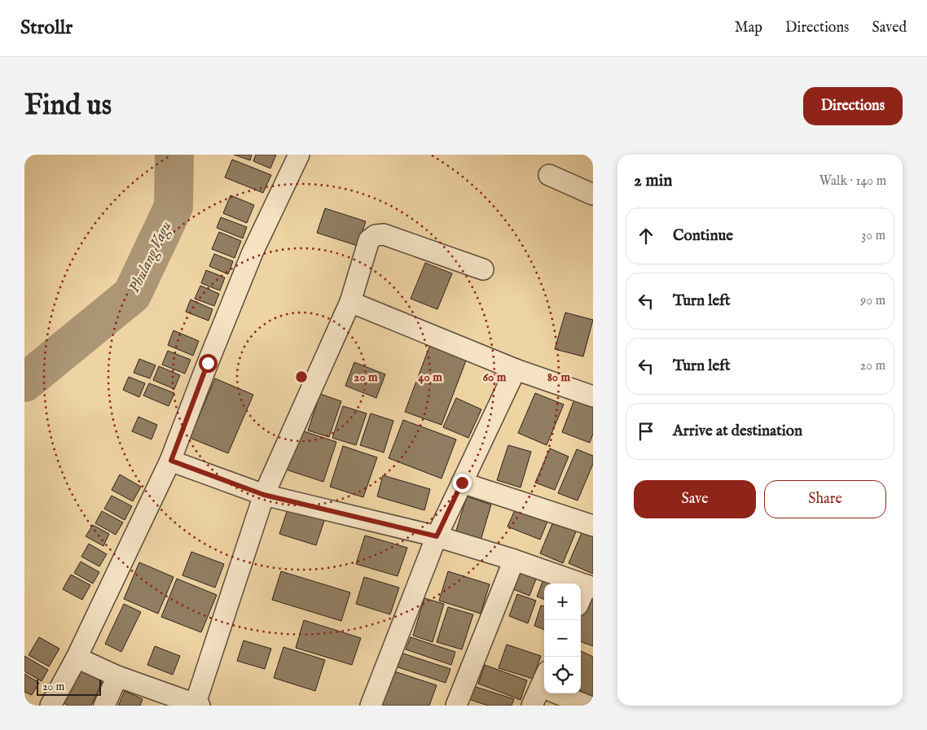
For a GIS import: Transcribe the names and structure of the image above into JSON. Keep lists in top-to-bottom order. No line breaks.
{"water":["Phulang Vagu"],"scale_bar":"20 m","page":{"header":"Strollr","nav":["Map","Directions","Saved"],"buttons":["Directions",["Save","Share"]],"title":"Find us","heading":["2 min","Walk · 140 m"],"list":[["Continue","30 m"],["Turn left","90 m"],["Turn left","20 m"],"Arrive at destination"],"map_buttons":["+","−"],"scale":"20 m"},"rings":["20 m","40 m","60 m","80 m"]}
